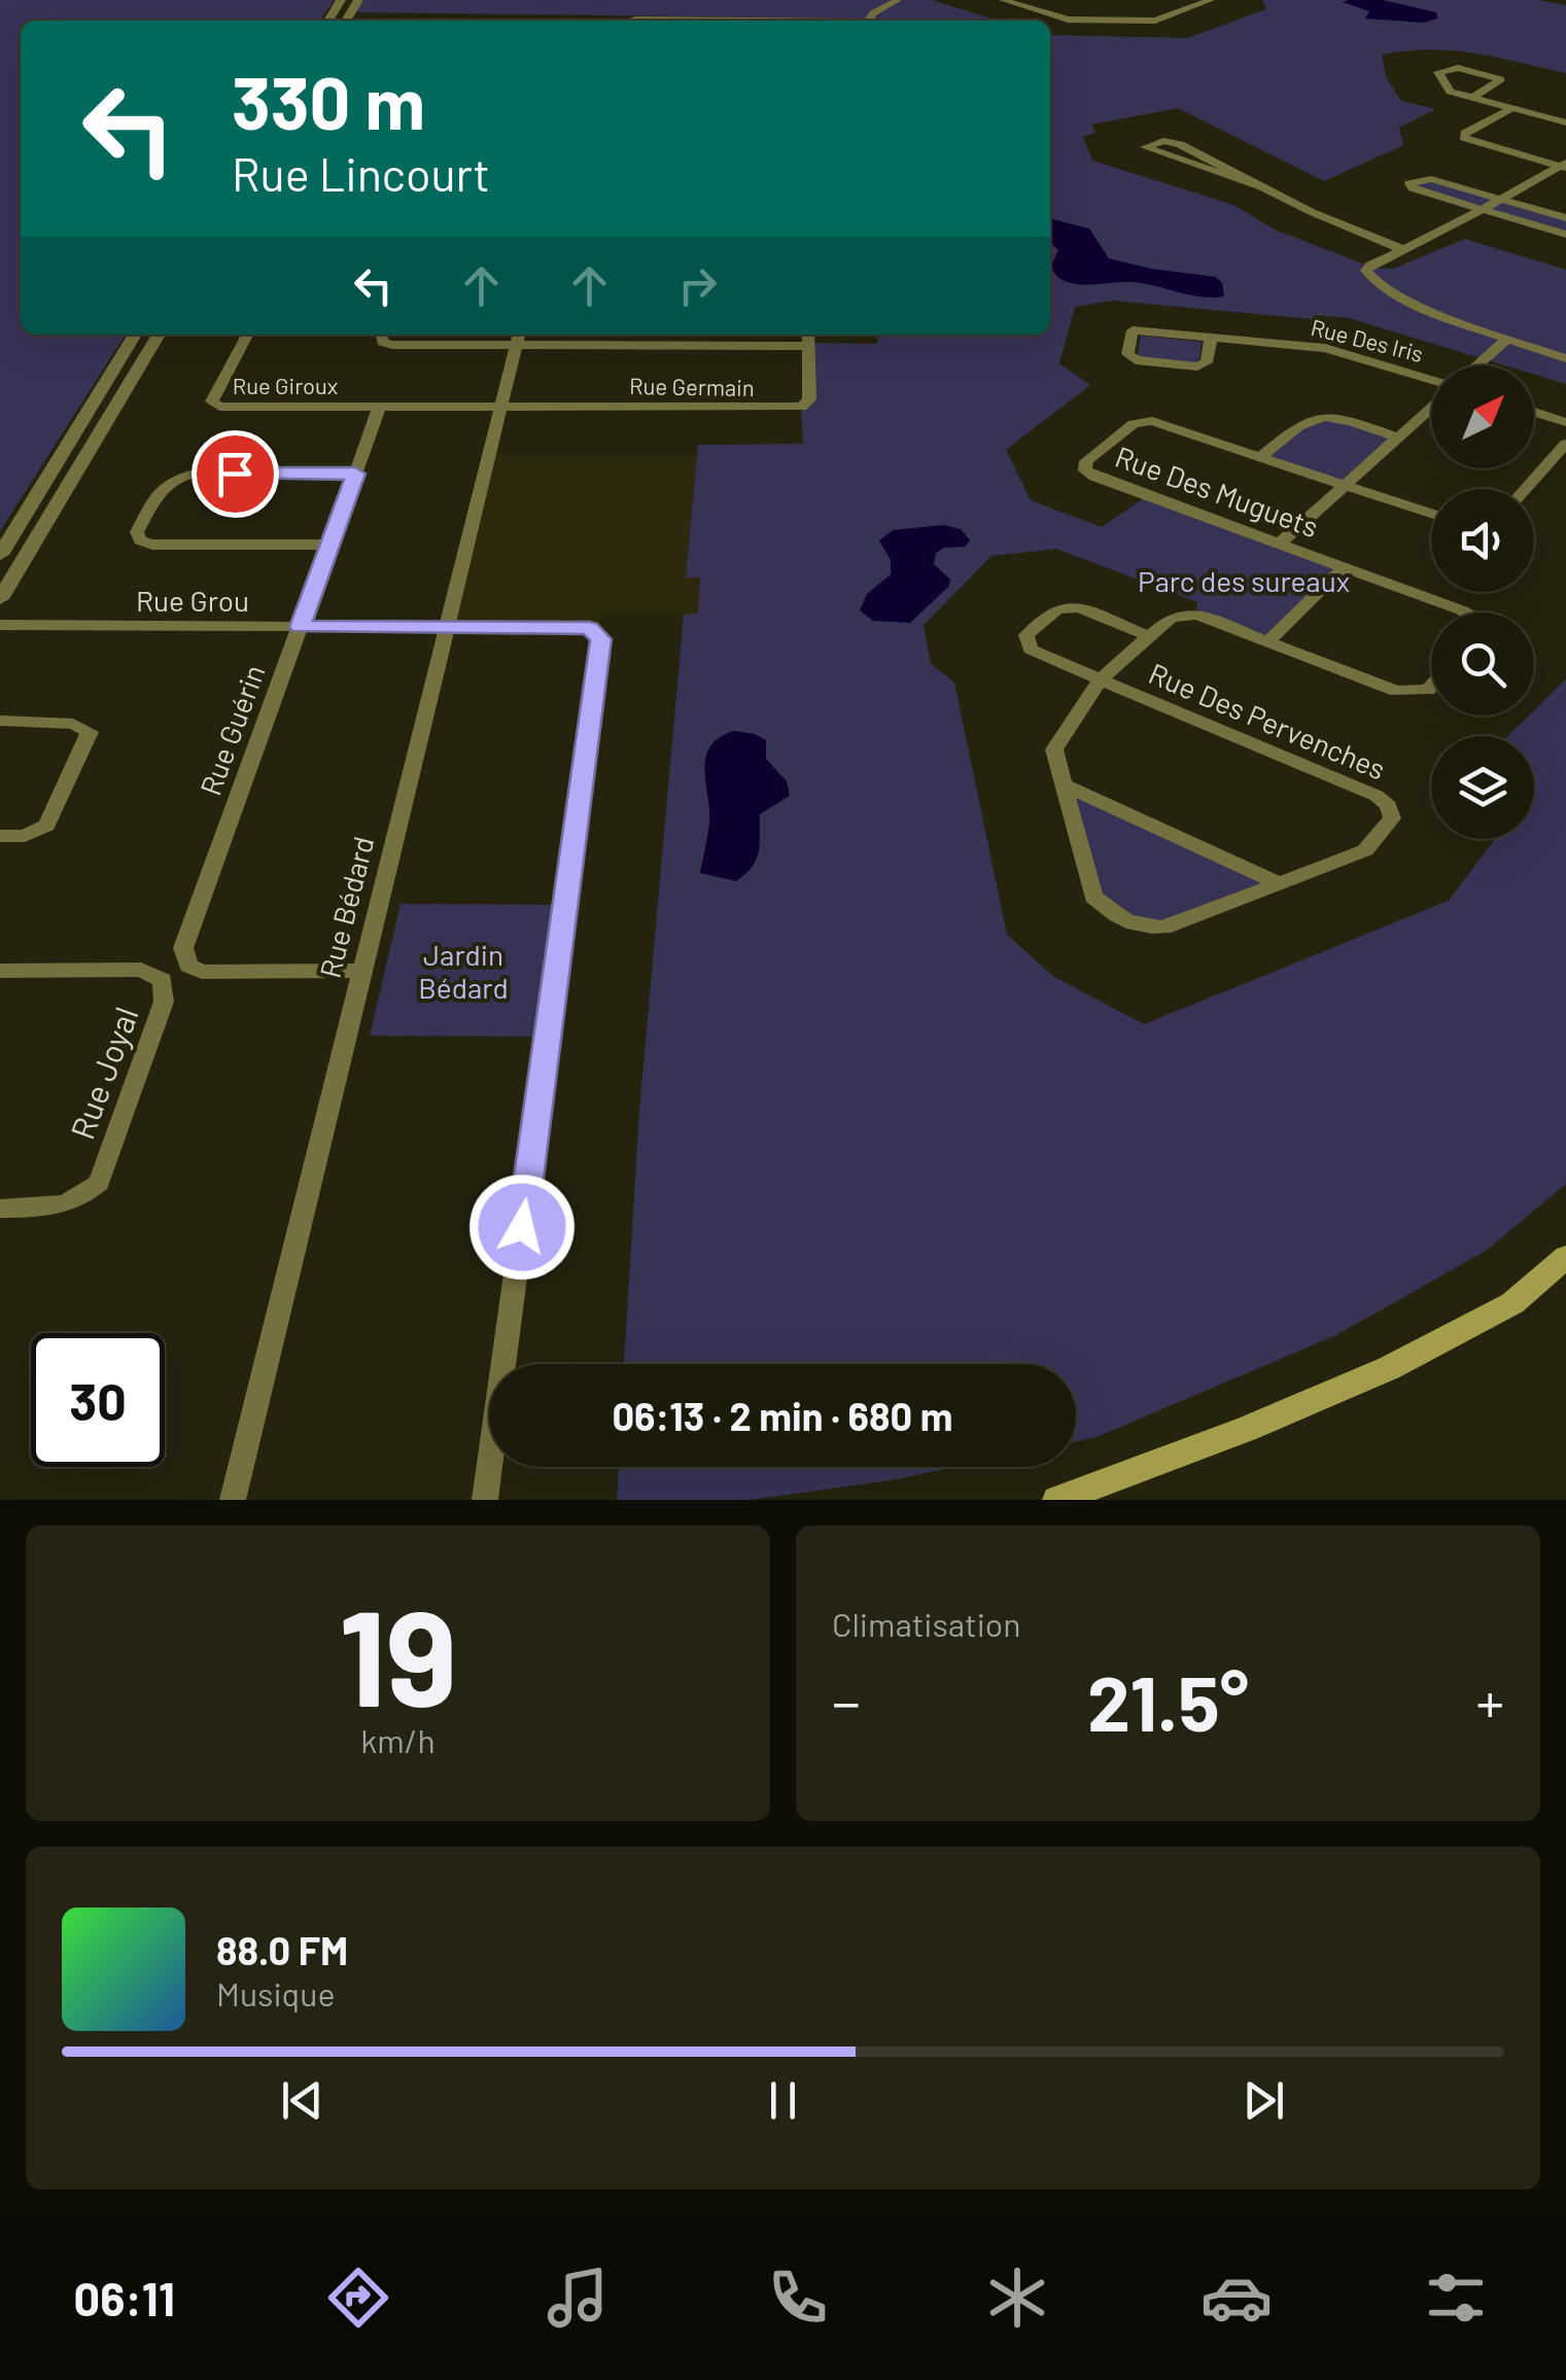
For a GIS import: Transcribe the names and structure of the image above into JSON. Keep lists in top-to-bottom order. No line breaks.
{"streets":{"street":["Rue Des Iris","Rue Giroux","Rue Germain","Rue Des Muguets","Rue Grou","Rue Des Pervenches","Rue Guérin","Rue Bédard","Rue Joyal"]},"crossings":[["Rue Giroux","Rue Guérin"],["Rue Germain","Rue Bédard"],["Rue Grou","Rue Guérin"],["Rue Grou","Rue Bédard"],["Rue Guérin","Rue Bédard"]],"parks":["Parc des sureaux","Jardin Bédard"],"north":"top right","page":{"turn":["330 m","Rue Lincourt"],"limit":"30","trip":"06:13 · 2 min · 680 m","tile":[["19","km/h"],"Climatisation"],"heat":["−","21.5°","+"],"song":["88.0 FM","Musique"],"tabs":"06:11"}}
